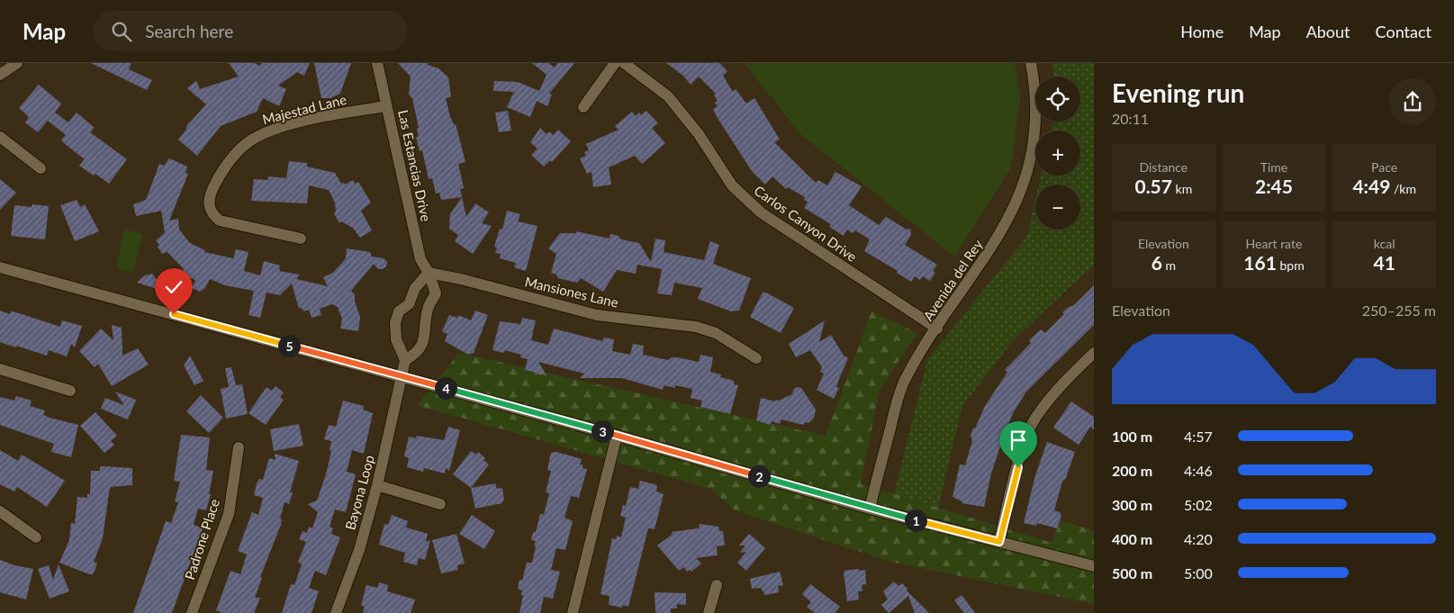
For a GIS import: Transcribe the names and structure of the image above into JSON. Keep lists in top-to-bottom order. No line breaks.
{"streets":{"street":["Majestad Lane","Las Estancias Drive","Carlos Canyon Drive","Avenida del Rey","Mansiones Lane","Bayona Loop","Padrone Place"]},"crossings":[["Majestad Lane","Las Estancias Drive"],["Las Estancias Drive","Mansiones Lane"],["Carlos Canyon Drive","Avenida del Rey"]],"page":{"header":"Map","search":"Search here","nav":["Home","Map","About","Contact"],"heading":["Evening run","20:11"],"map_buttons":["+","−"],"stats":[["Distance","0.57 km"],["Time","2:45"],["Pace","4:49 /km"],["Elevation","6 m"],["Heart rate","161 bpm"],["kcal","41"]],"chart":["Elevation","250–255 m"],"pins":["5","4","3","2","1"],"list":[{"name":"100 m","note":"4:57"},{"name":"200 m","note":"4:46"},{"name":"300 m","note":"5:02"},{"name":"400 m","note":"4:20"},{"name":"500 m","note":"5:00"}]}}
